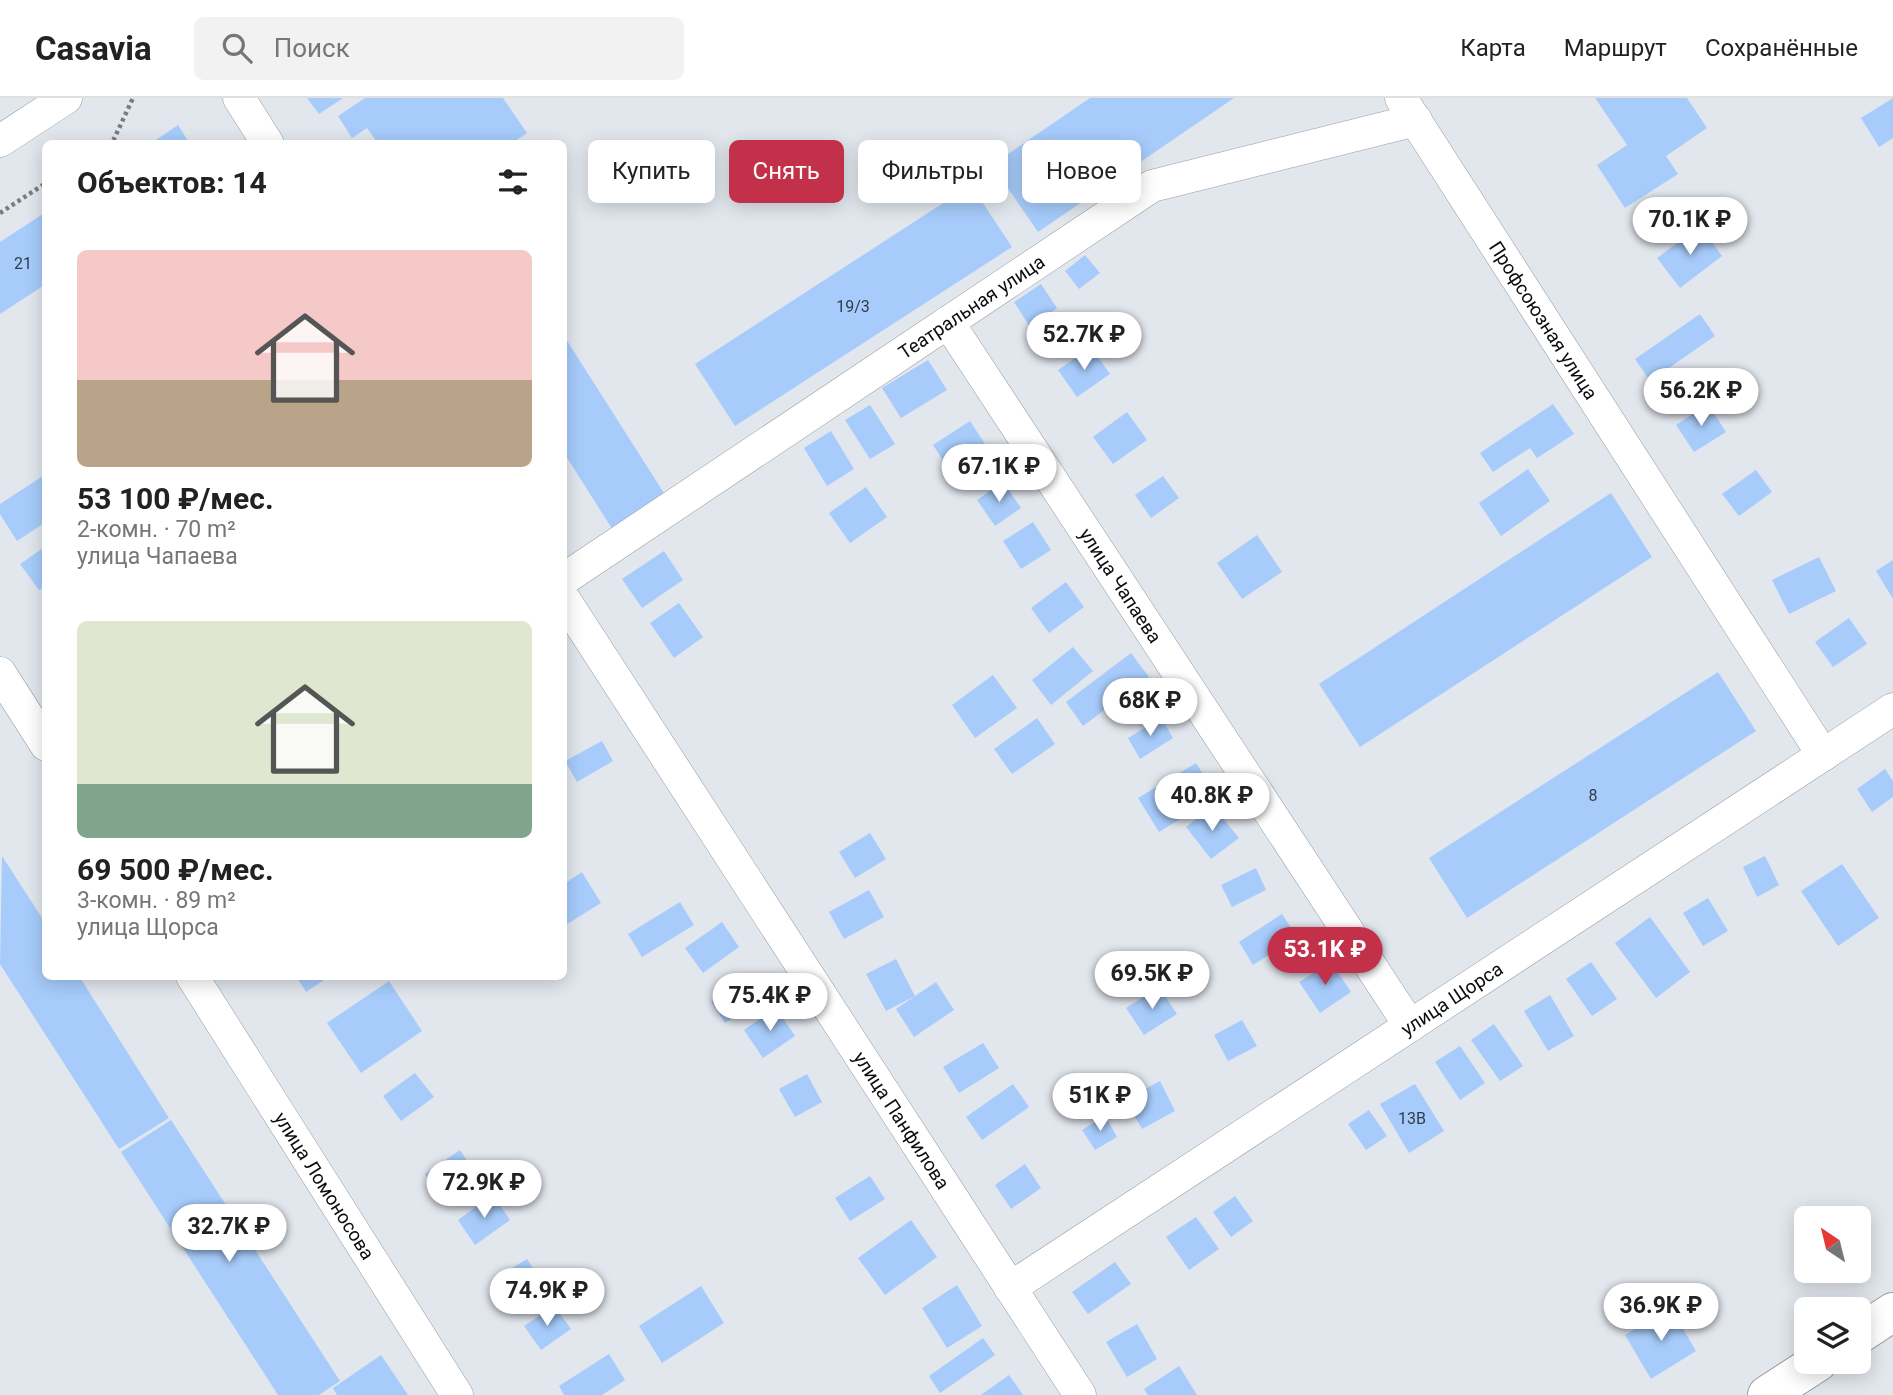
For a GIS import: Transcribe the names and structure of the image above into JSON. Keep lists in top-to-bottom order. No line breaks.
{"streets":{"street":["Театральная улица","Профсоюзная улица","улица Чапаева","улица Щорса","улица Панфилова","улица Ломоносова"]},"crossings":[["Театральная улица","Профсоюзная улица"],["Театральная улица","улица Чапаева"],["Профсоюзная улица","улица Щорса"],["улица Чапаева","улица Щорса"],["улица Щорса","улица Панфилова"]],"house_numbers":["21","19/3","8","13В"],"north":"top left","page":{"header":"Casavia","search":"Поиск","nav":["Карта","Маршрут","Сохранённые"],"chip":["Купить","Снять","Фильтры","Новое"],"heading":"Объектов: 14","price":["70.1K ₽","52.7K ₽","56.2K ₽","67.1K ₽","68K ₽","40.8K ₽","53.1K ₽","69.5K ₽","75.4K ₽","51K ₽","72.9K ₽","32.7K ₽","74.9K ₽","36.9K ₽"],"list":[{"name":"53 100 ₽/мес.","note":"2-комн. · 70 m² · улица Чапаева"},{"name":"69 500 ₽/мес.","note":"3-комн. · 89 m² · улица Щорса"}]}}
